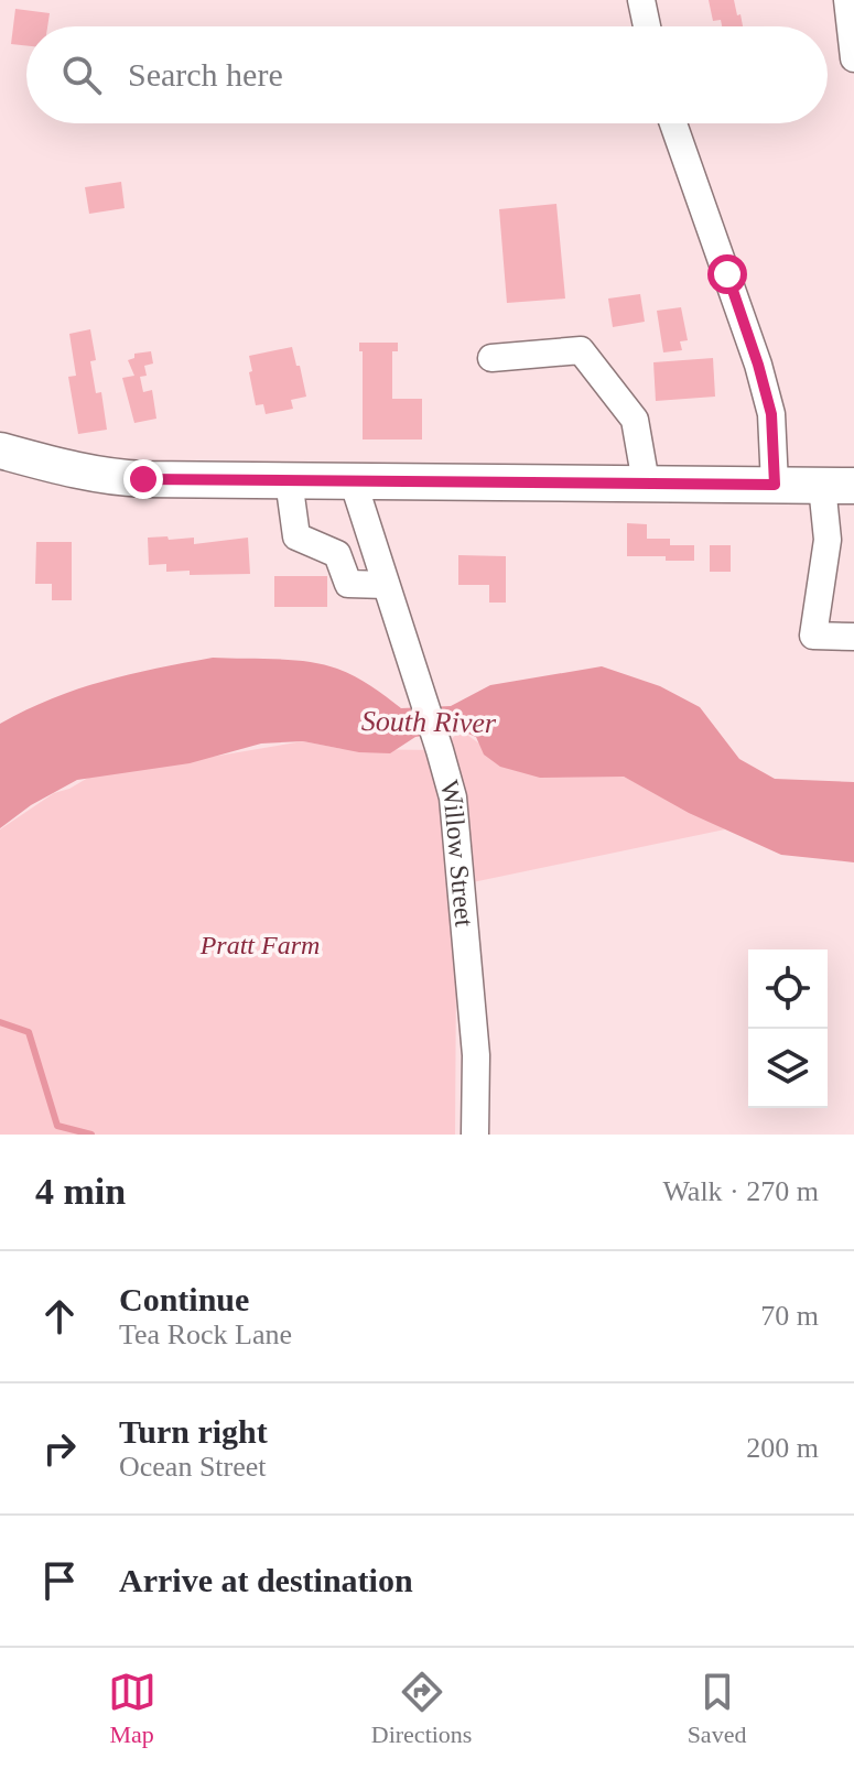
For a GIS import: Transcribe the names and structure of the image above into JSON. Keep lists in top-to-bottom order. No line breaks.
{"streets":{"street":["Willow Street"]},"water":["South River"],"parks":["Pratt Farm"],"page":{"search":"Search here","heading":["4 min","Walk · 270 m"],"list":[["Continue","Tea Rock Lane","70 m"],["Turn right","Ocean Street","200 m"],"Arrive at destination"],"nav":["Map","Directions","Saved"]}}
